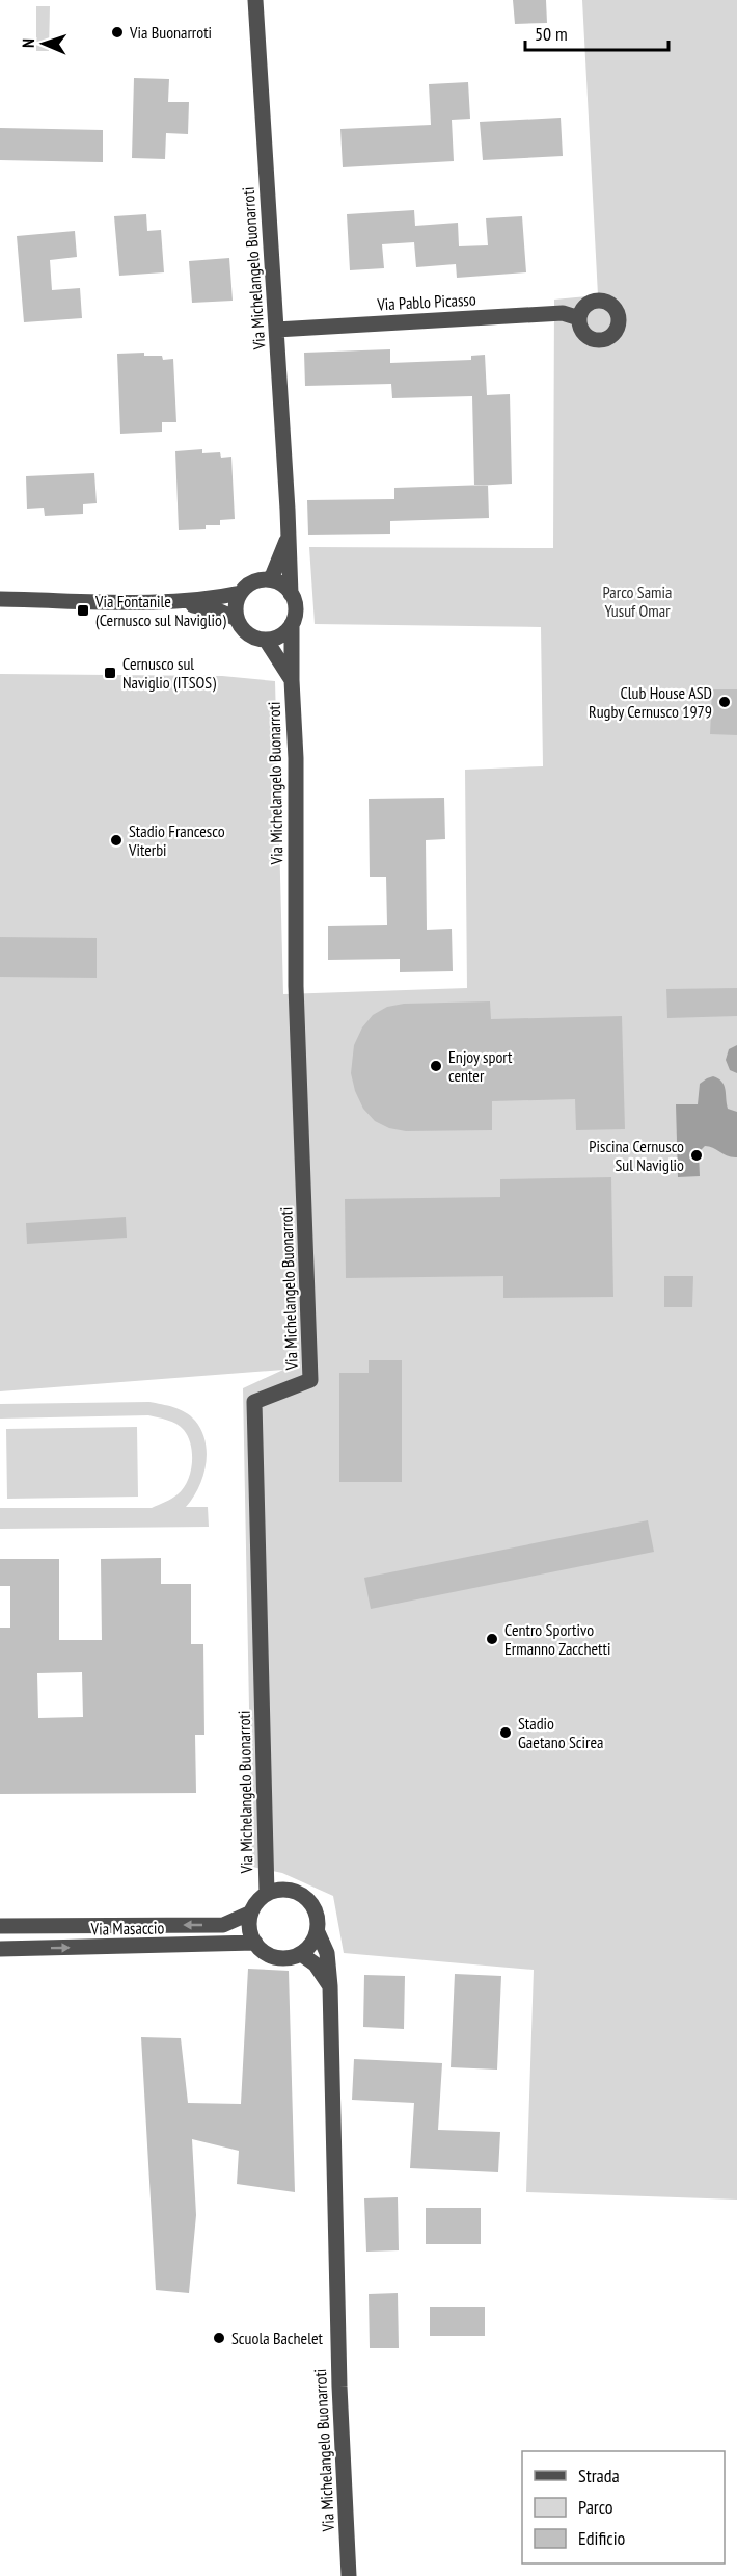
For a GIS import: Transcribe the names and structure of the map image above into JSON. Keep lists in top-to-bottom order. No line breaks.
{"streets":{"street":["Via Michelangelo Buonarroti","Via Pablo Picasso","Via Masaccio"]},"crossings":[["Via Michelangelo Buonarroti","Via Pablo Picasso"],["Via Michelangelo Buonarroti","Via Masaccio"]],"parks":["Parco Samia Yusuf Omar"],"places":{"other":["Via Buonarroti","Club House ASD Rugby Cernusco 1979","Stadio Francesco Viterbi","Enjoy sport center","Piscina Cernusco Sul Naviglio","Centro Sportivo Ermanno Zacchetti","Stadio Gaetano Scirea","Scuola Bachelet"],"transit":["Via Fontanile (Cernusco sul Naviglio)","Cernusco sul Naviglio (ITSOS)"]},"legend":["Strada","Parco","Edificio"],"scale_bar":"50 m","north":"left"}
